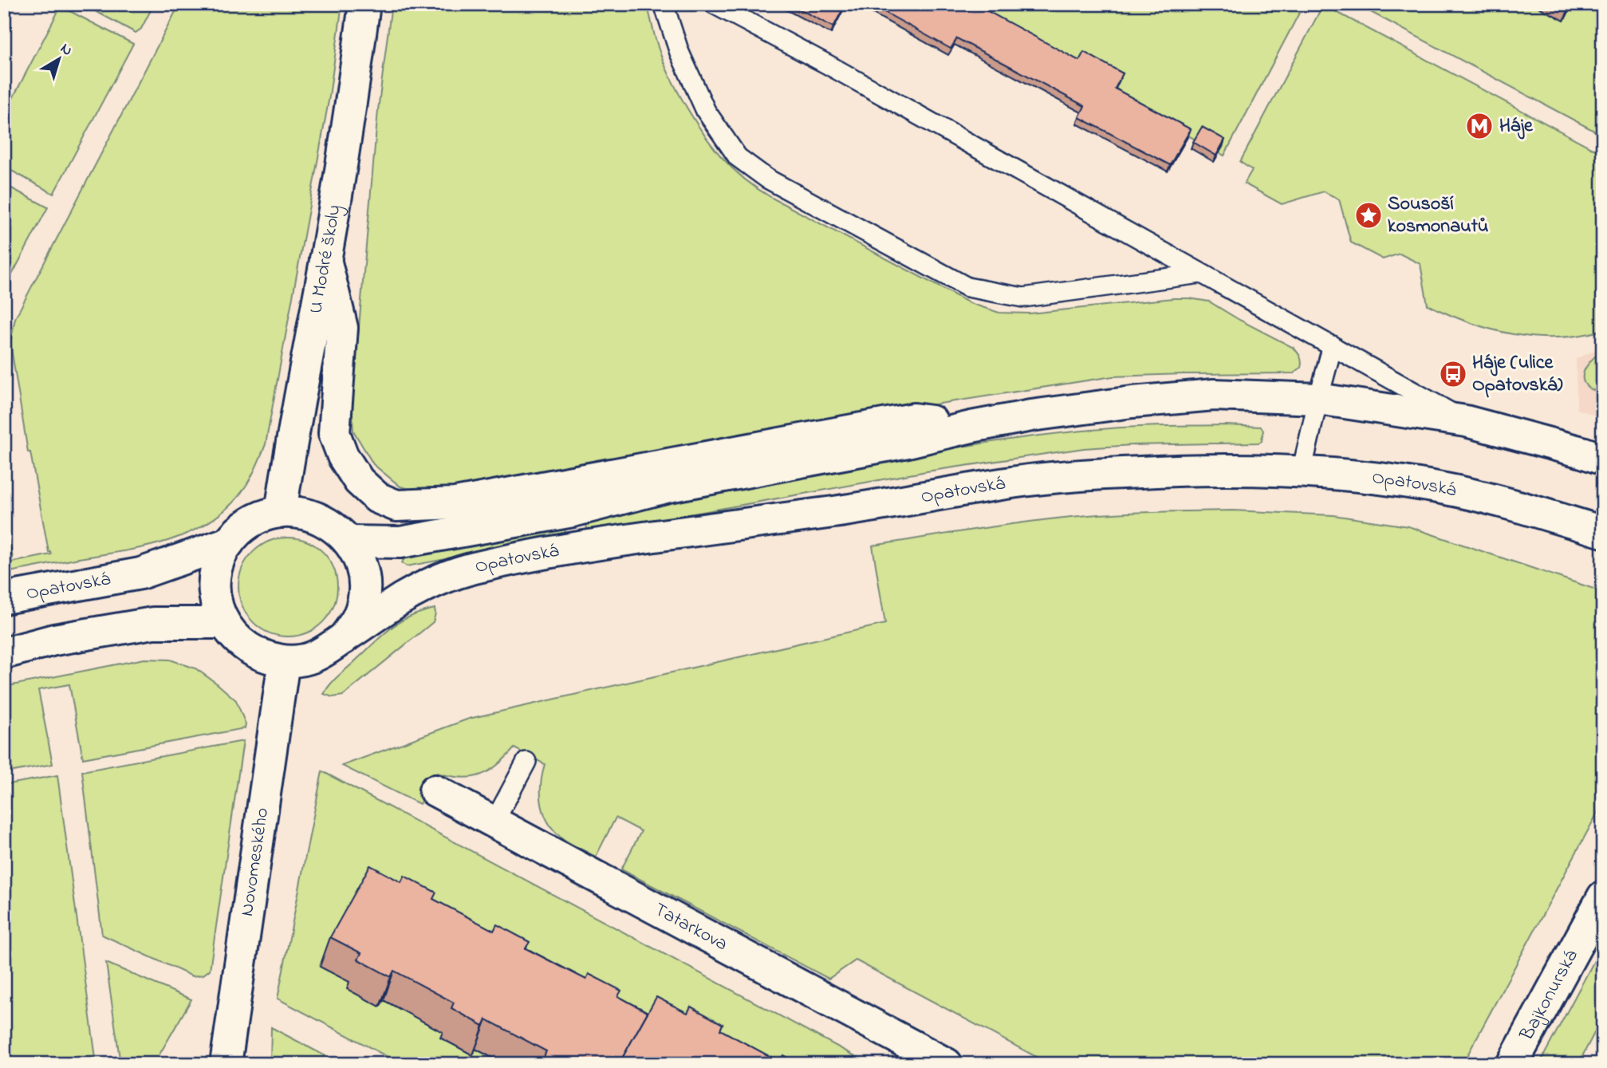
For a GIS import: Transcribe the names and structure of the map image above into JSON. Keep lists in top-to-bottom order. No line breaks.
{"streets":{"main road":["U Modré školy","Opatovská","Novomeského","Tatarkova","Bajkonurská"]},"crossings":[["U Modré školy","Opatovská"],["U Modré školy","Novomeského"],["Opatovská","Novomeského"]],"places":{"metro station":["Háje"],"place":["Sousoší kosmonautů"],"bus stop":["Háje (ulice Opatovská)"]},"north":"top right"}
